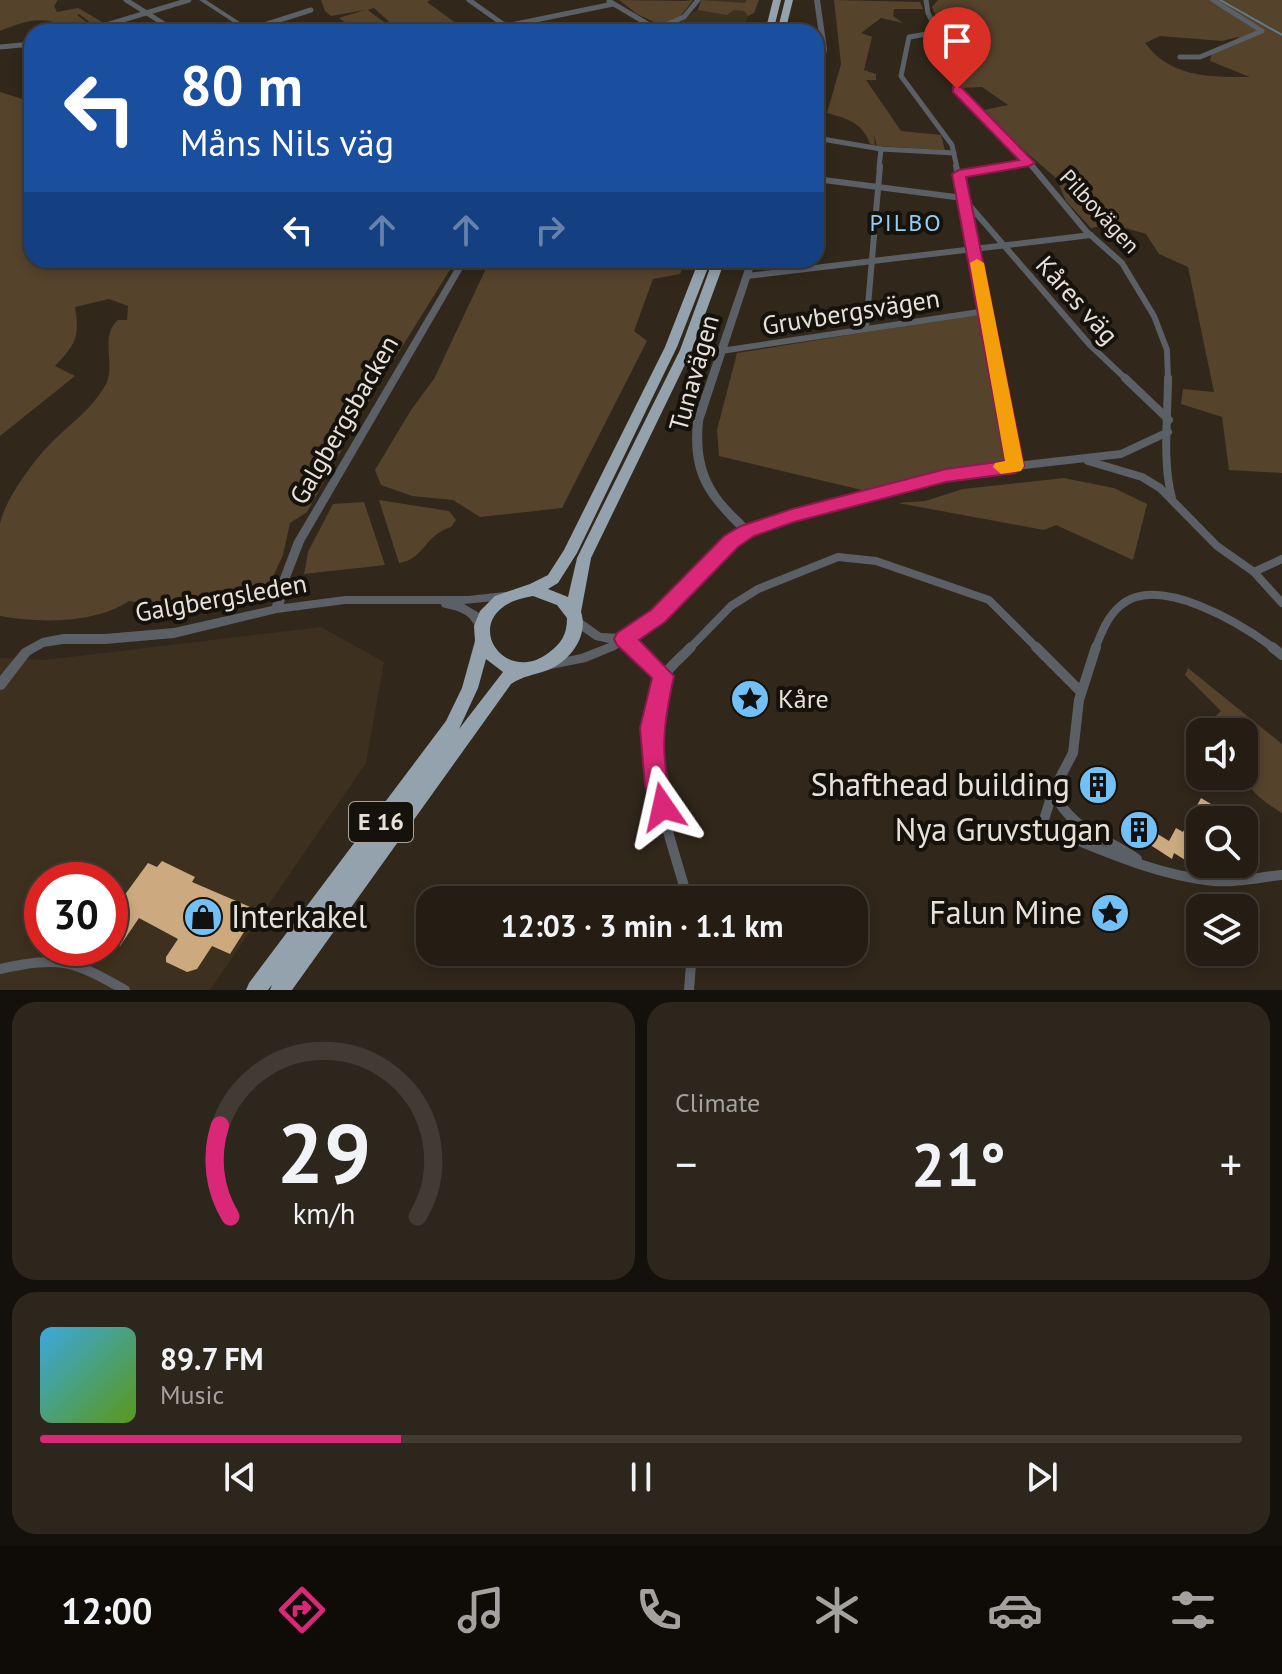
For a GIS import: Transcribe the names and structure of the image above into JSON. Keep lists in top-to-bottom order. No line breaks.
{"streets":{"highway":["E 16"],"street":["Pilbovägen","Kåres väg","Gruvbergsvägen","Tunavägen","Galgbergsbacken","Galgbergsleden"]},"crossings":[["Pilbovägen","Kåres väg"],["Gruvbergsvägen","Tunavägen"],["Galgbergsbacken","Galgbergsleden"],["Galgbergsleden","E 16"]],"districts":["PILBO"],"places":{"place":["Kåre","Falun Mine"],"building":["Shafthead building","Nya Gruvstugan"],"shop":["Interkakel"]},"page":{"turn":["80 m","Måns Nils väg"],"limit":"30","trip":"12:03 · 3 min · 1.1 km","tile":"Climate","heat":["−","21°","+"],"song":["89.7 FM","Music"],"tabs":"12:00","gauge":["29","km/h"]}}
